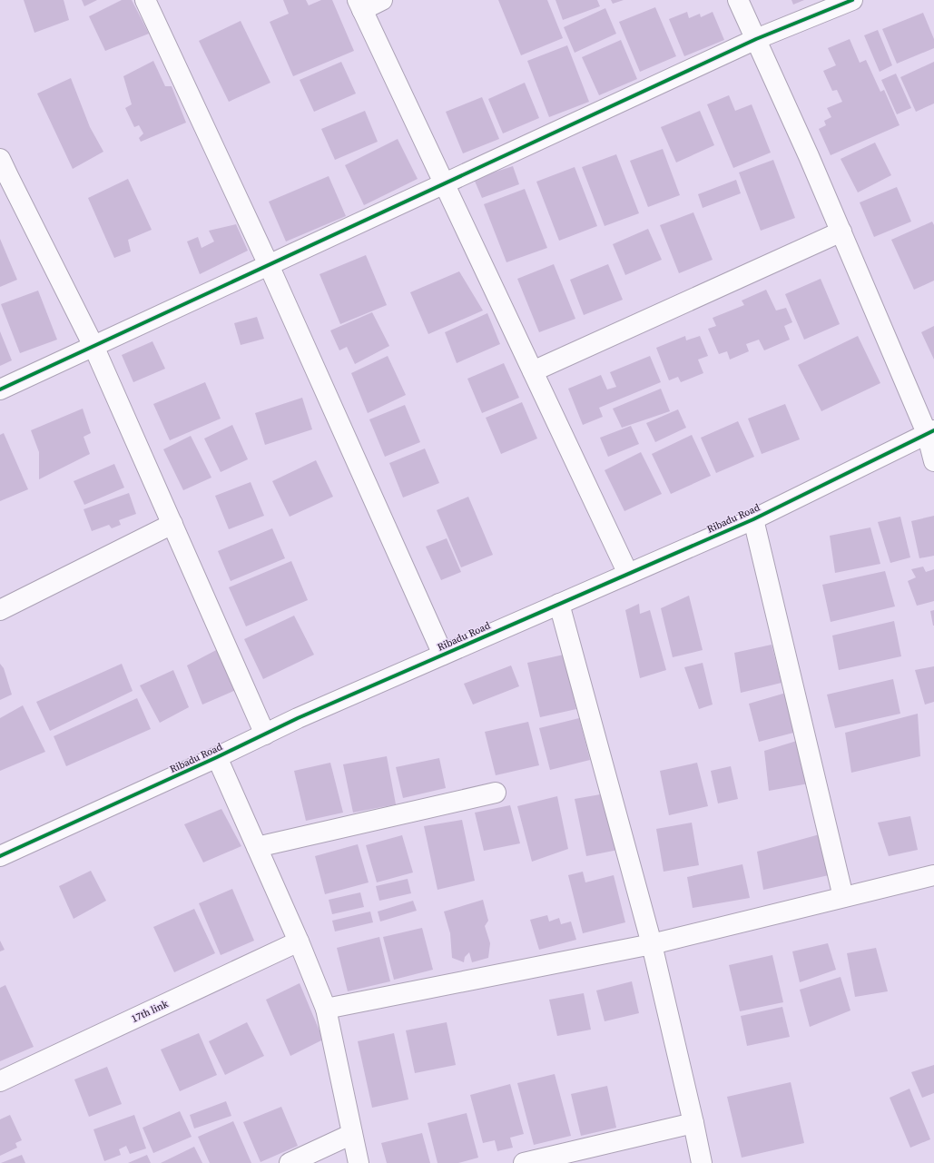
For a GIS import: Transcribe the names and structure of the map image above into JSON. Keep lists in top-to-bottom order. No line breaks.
{"streets":{"street":["Ribadu Road","17th link"]}}
